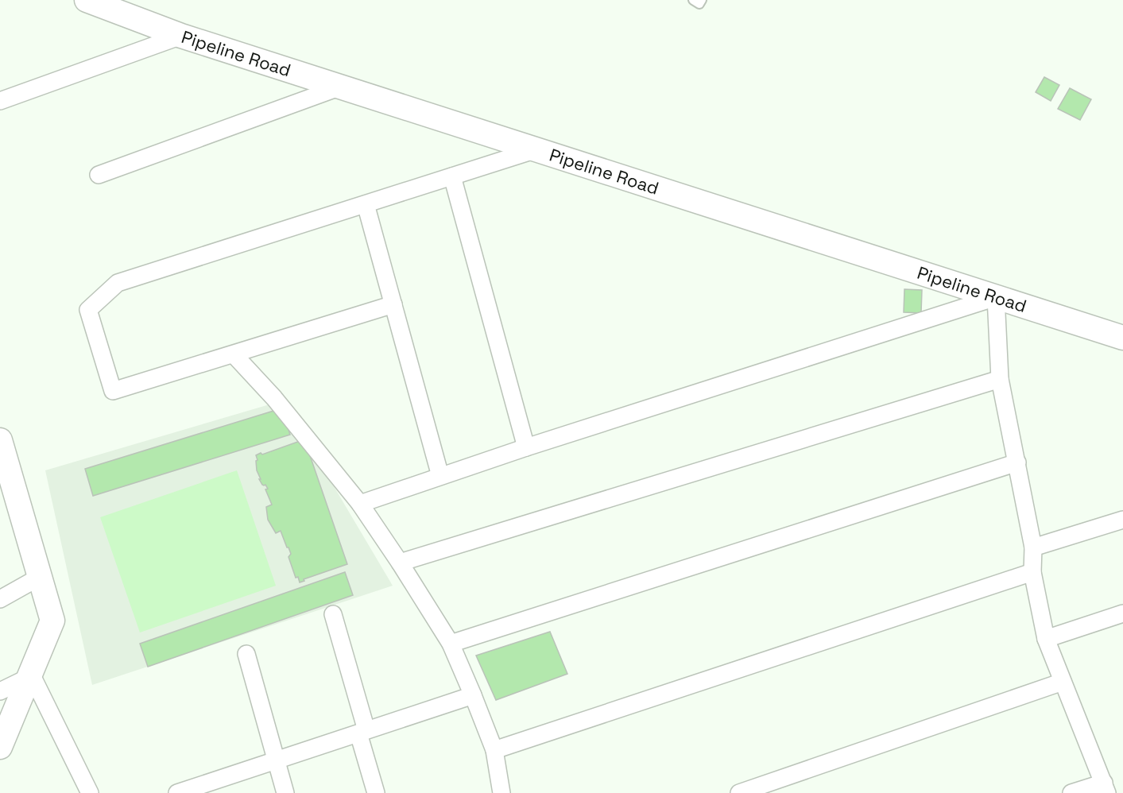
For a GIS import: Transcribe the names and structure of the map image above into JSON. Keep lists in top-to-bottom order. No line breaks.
{"streets":{"street":["Pipeline Road"]}}
